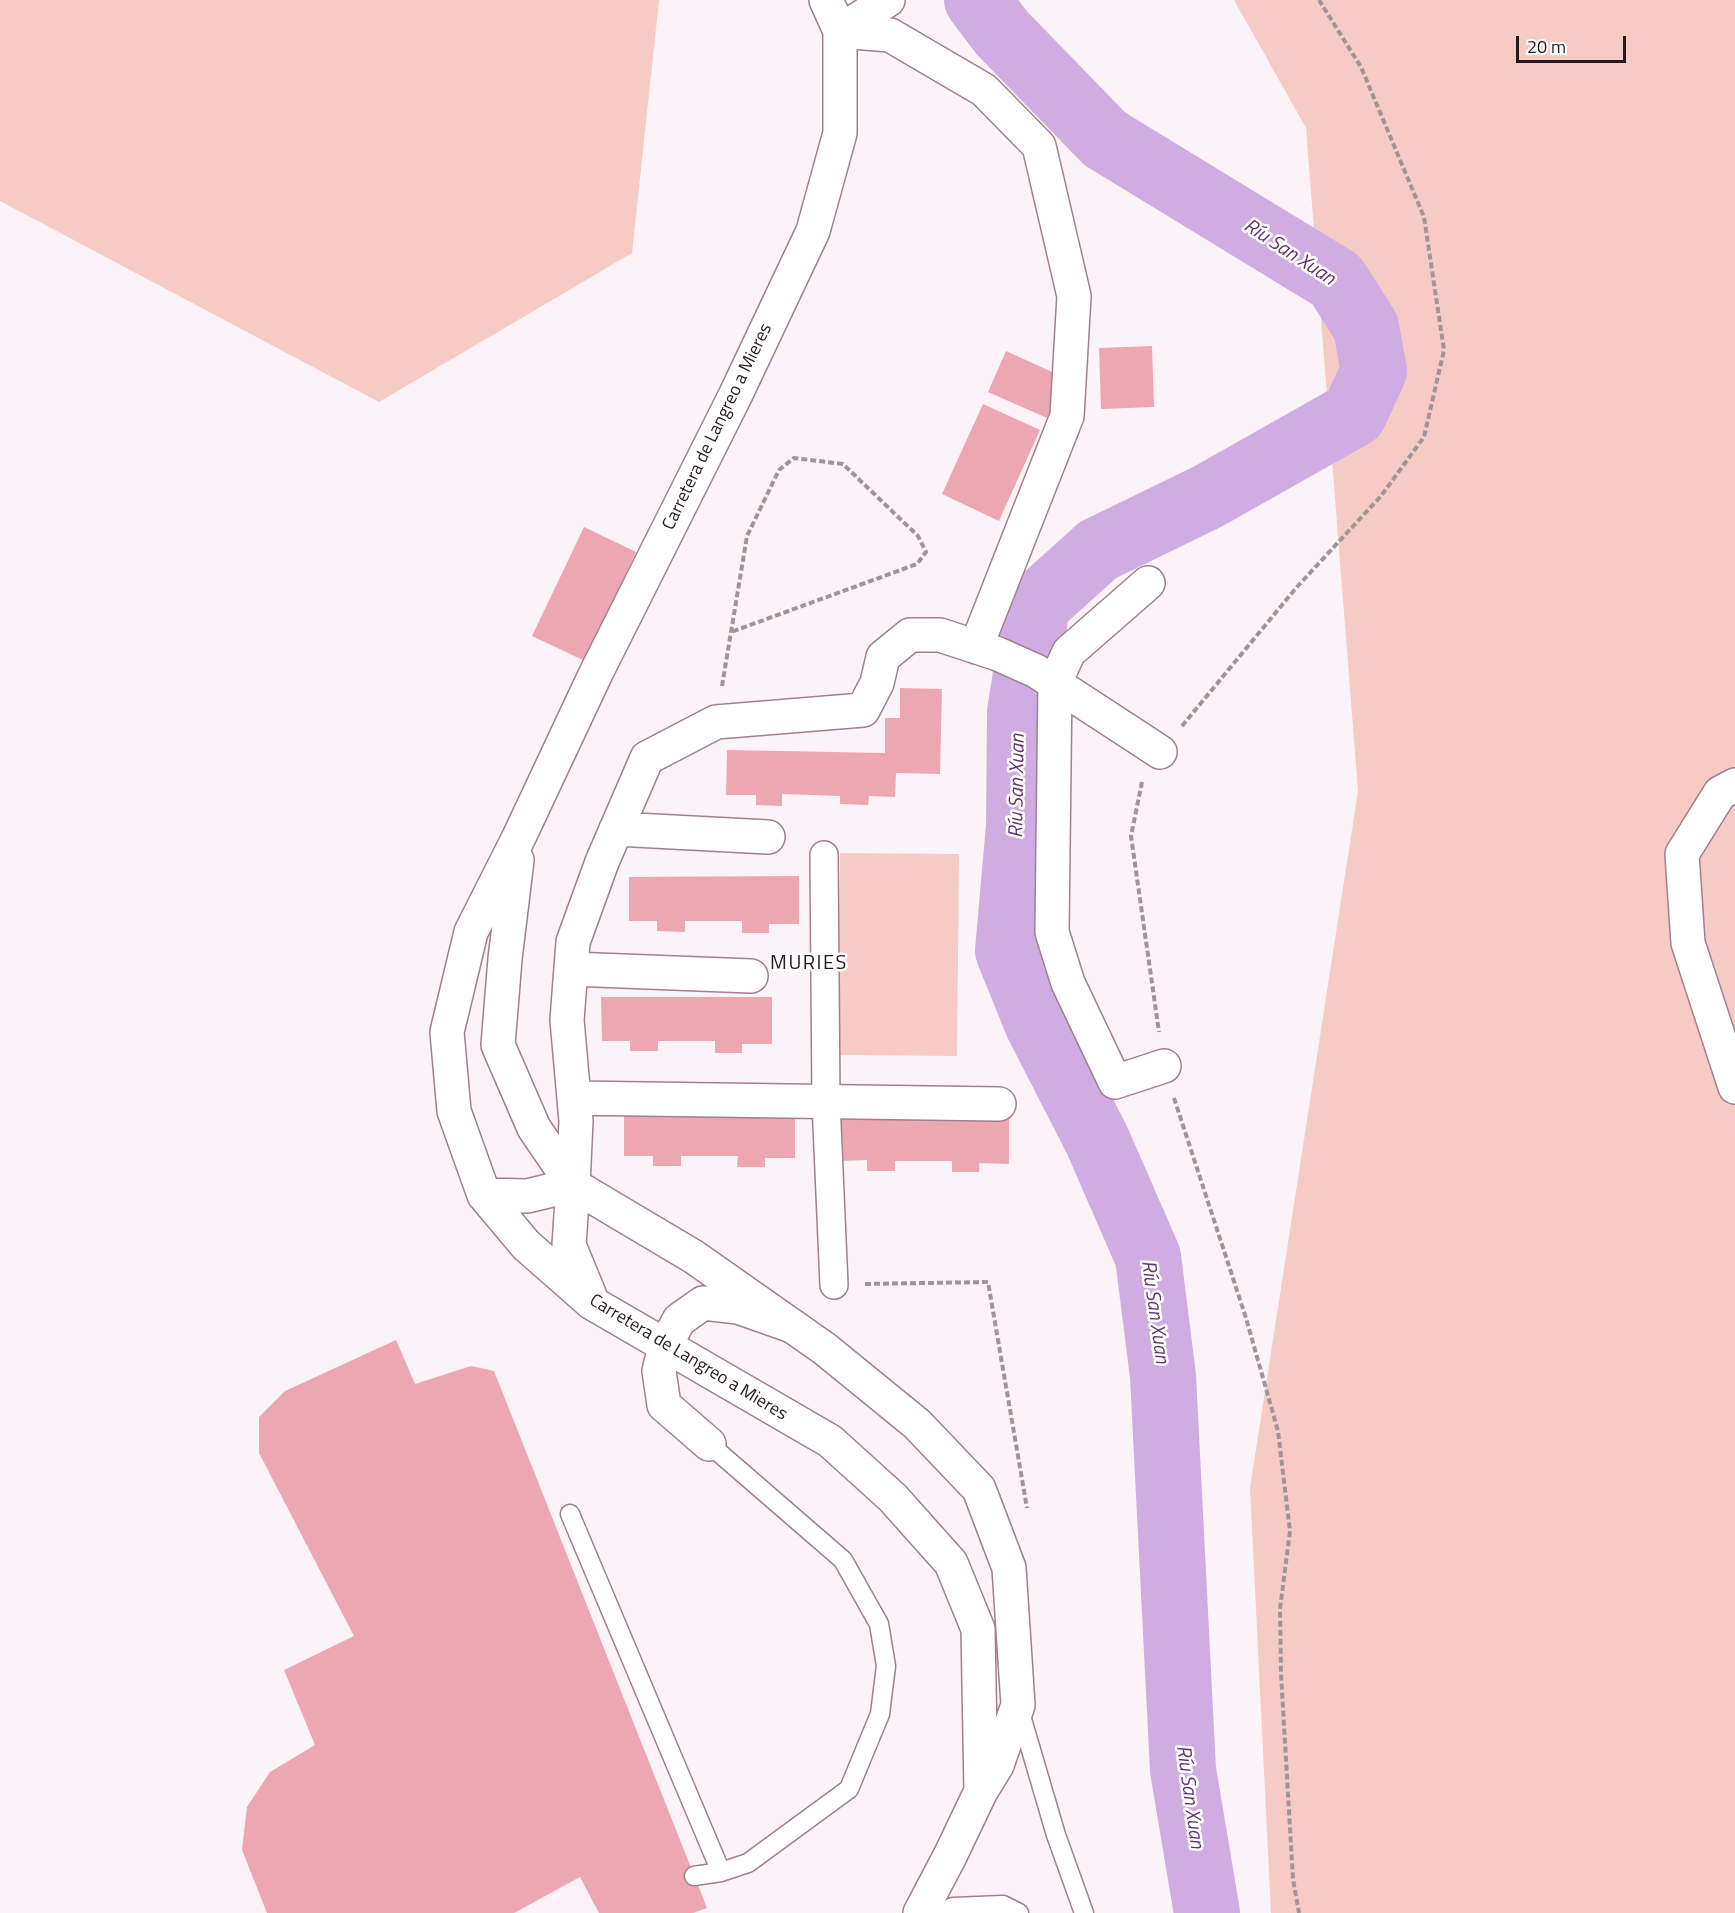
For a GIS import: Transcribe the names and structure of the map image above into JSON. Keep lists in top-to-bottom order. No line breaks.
{"streets":{"main road":["Carretera de Langreo a Mieres"]},"districts":["MURIES"],"water":["Ríu San Xuan"],"scale_bar":"20 m"}
